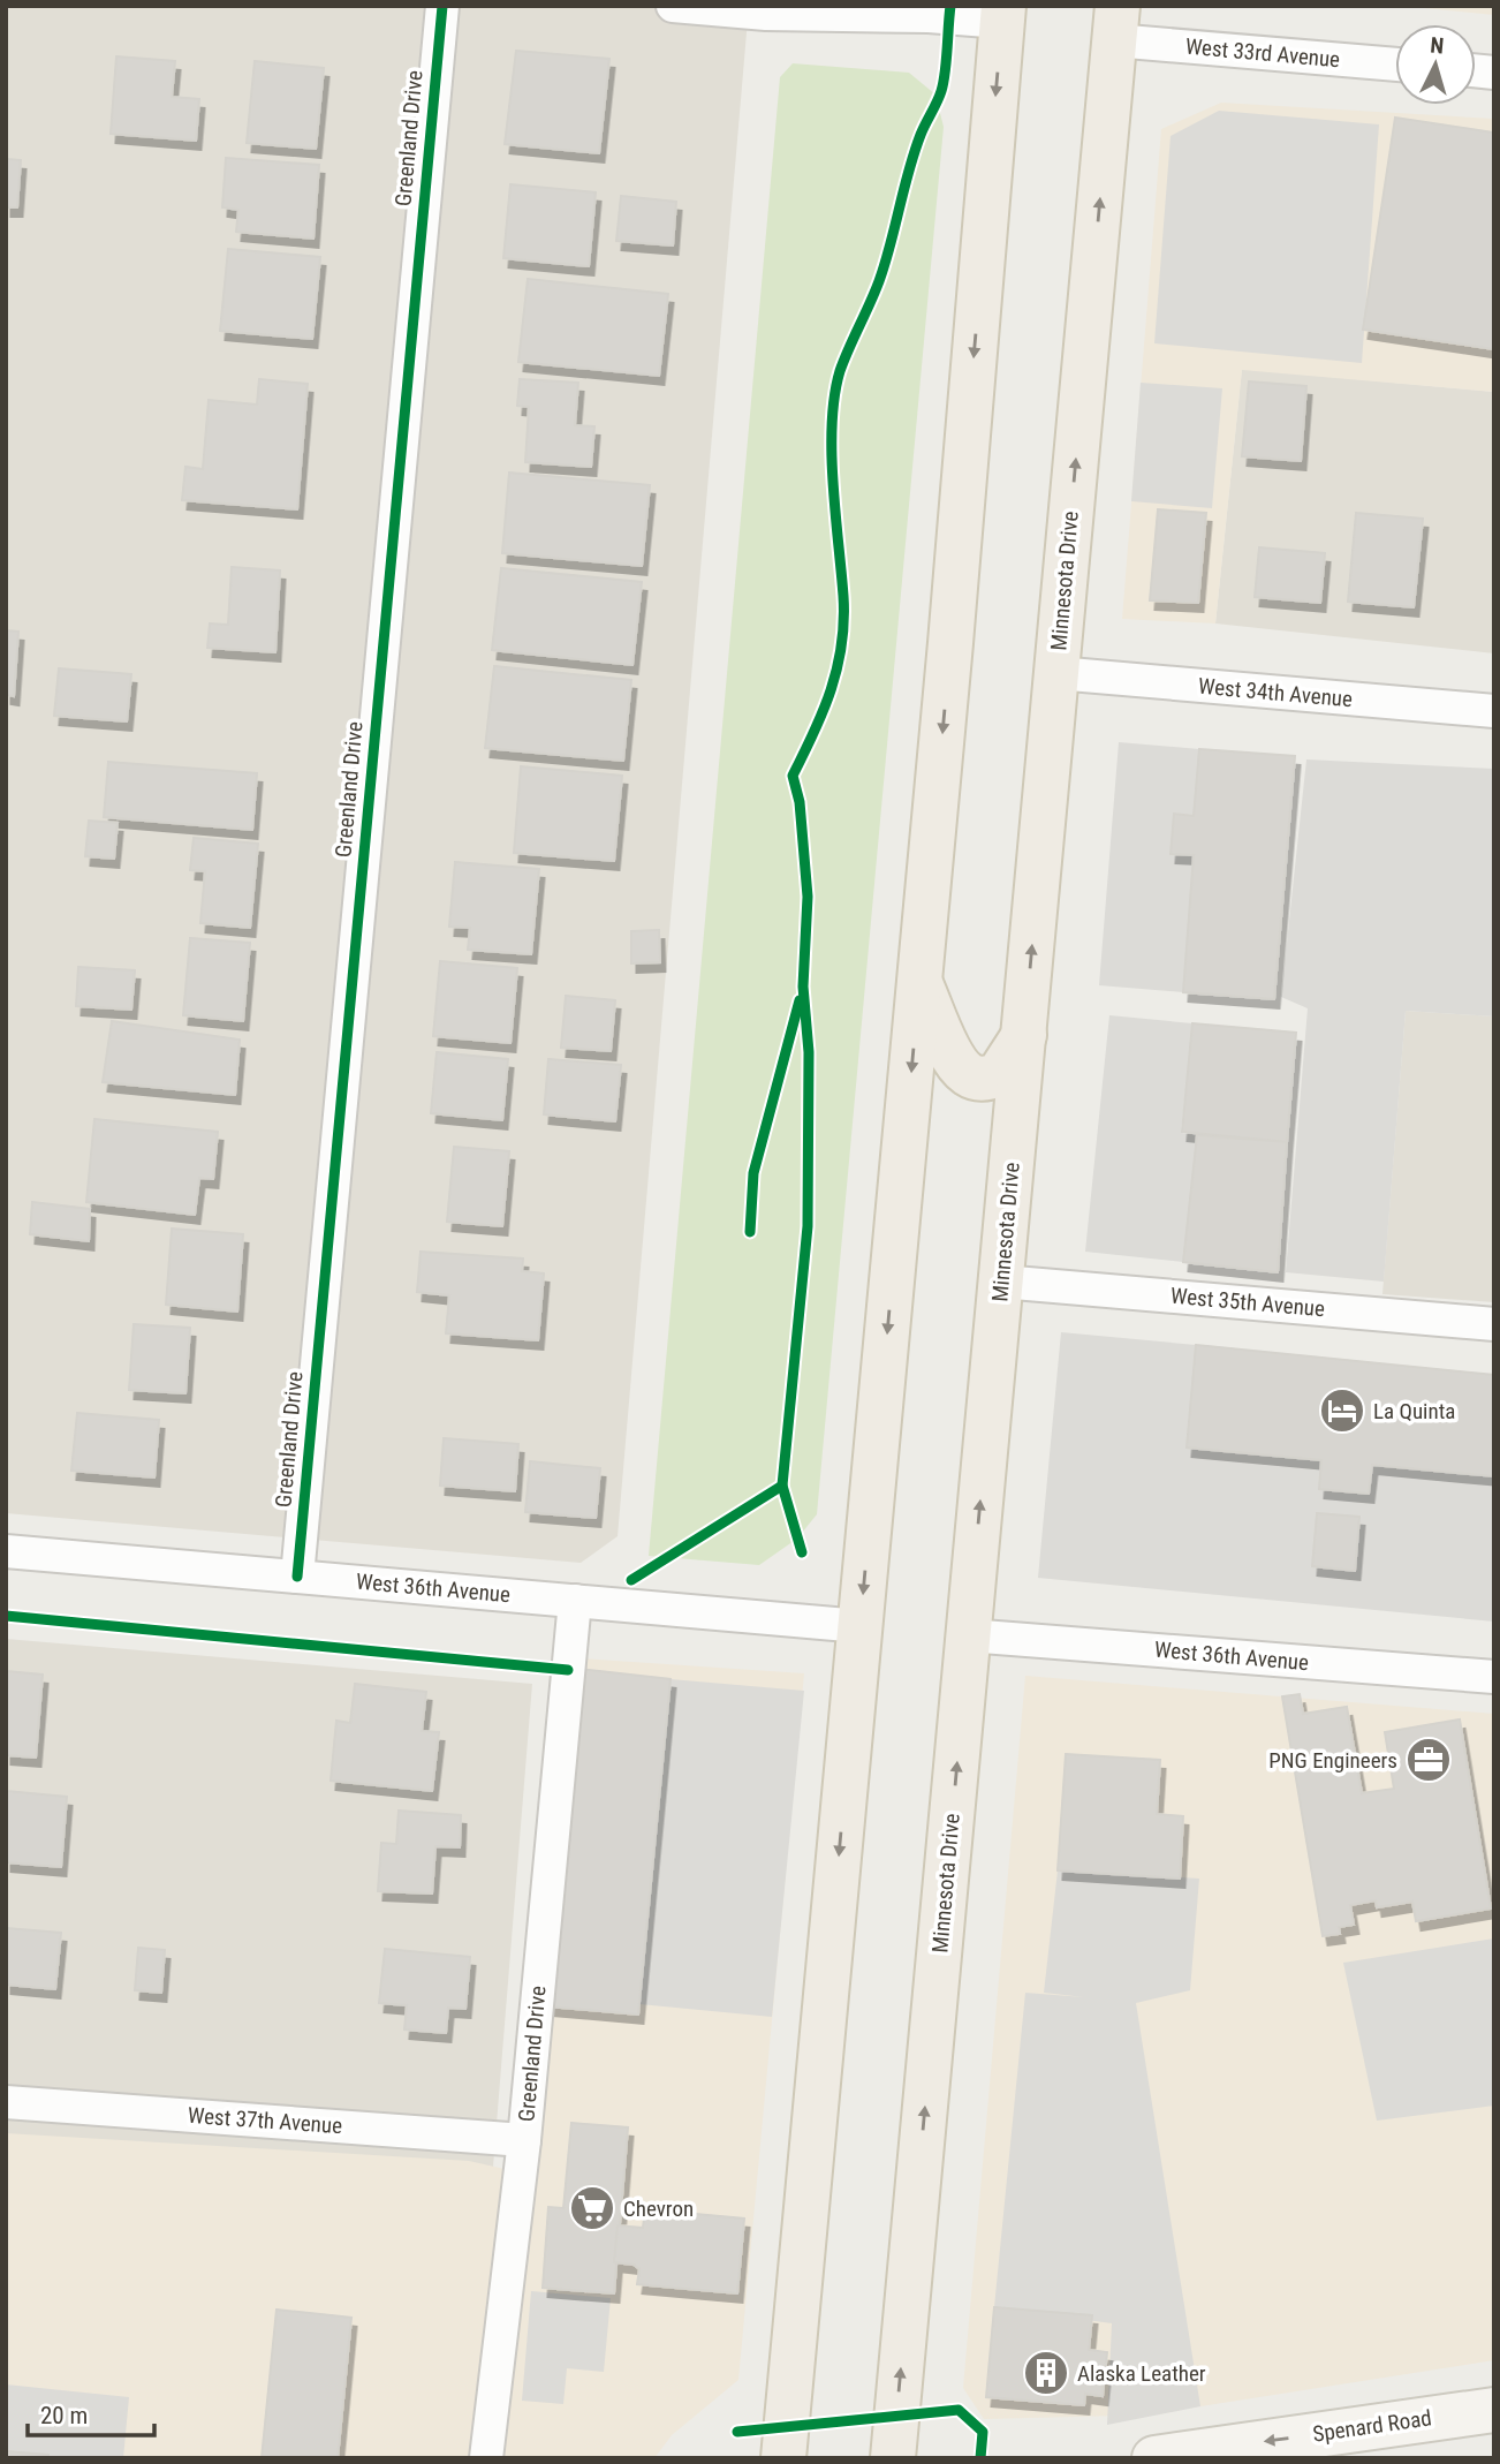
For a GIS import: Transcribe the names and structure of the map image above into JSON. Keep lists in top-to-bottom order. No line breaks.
{"streets":{"main road":["Minnesota Drive","Spenard Road"],"street":["West 33rd Avenue","Greenland Drive","West 34th Avenue","West 35th Avenue","West 36th Avenue","West 37th Avenue"]},"crossings":[["West 33rd Avenue","Minnesota Drive"],["Greenland Drive","West 36th Avenue"],["Greenland Drive","West 37th Avenue"],["Minnesota Drive","West 34th Avenue"],["Minnesota Drive","West 35th Avenue"],["Minnesota Drive","West 36th Avenue"]],"one_way":["Spenard Road"],"places":{"hotel":["La Quinta"],"office":["PNG Engineers"],"supermarket":["Chevron"],"building":["Alaska Leather"]},"scale_bar":"20 m","north":"top"}
